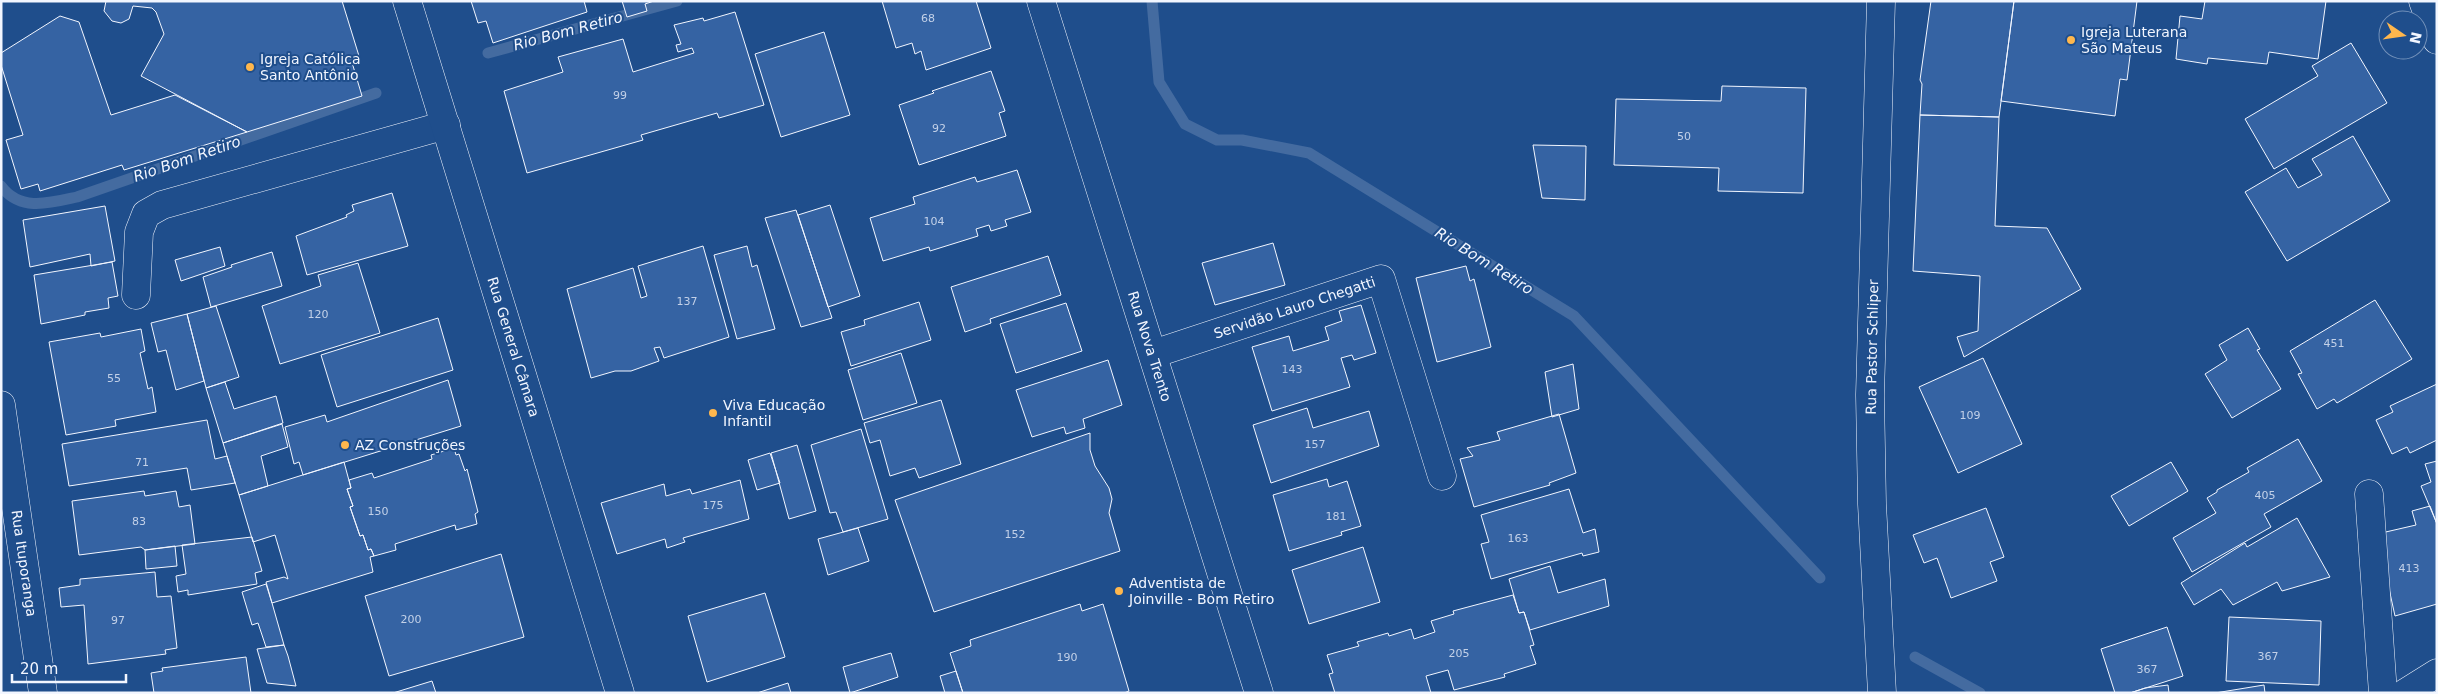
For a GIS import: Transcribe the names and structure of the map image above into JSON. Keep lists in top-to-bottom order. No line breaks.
{"streets":{"street":["Servidão Lauro Chegatti","Rua General Câmara","Rua Nova Trento","Rua Pastor Schliper","Rua Ituporanga"]},"crossings":[["Servidão Lauro Chegatti","Rua Nova Trento"]],"water":["Rio Bom Retiro"],"places":["Igreja Luterana São Mateus","Igreja Católica Santo Antônio","Viva Educação Infantil","AZ Construções","Adventista de Joinville - Bom Retiro"],"house_numbers":["68","99","92","50","104","137","120","451","143","55","109","157","71","405","175","150","181","83","152","163","413","200","97","205","367","190","367"],"scale_bar":"20 m","north":"right"}
